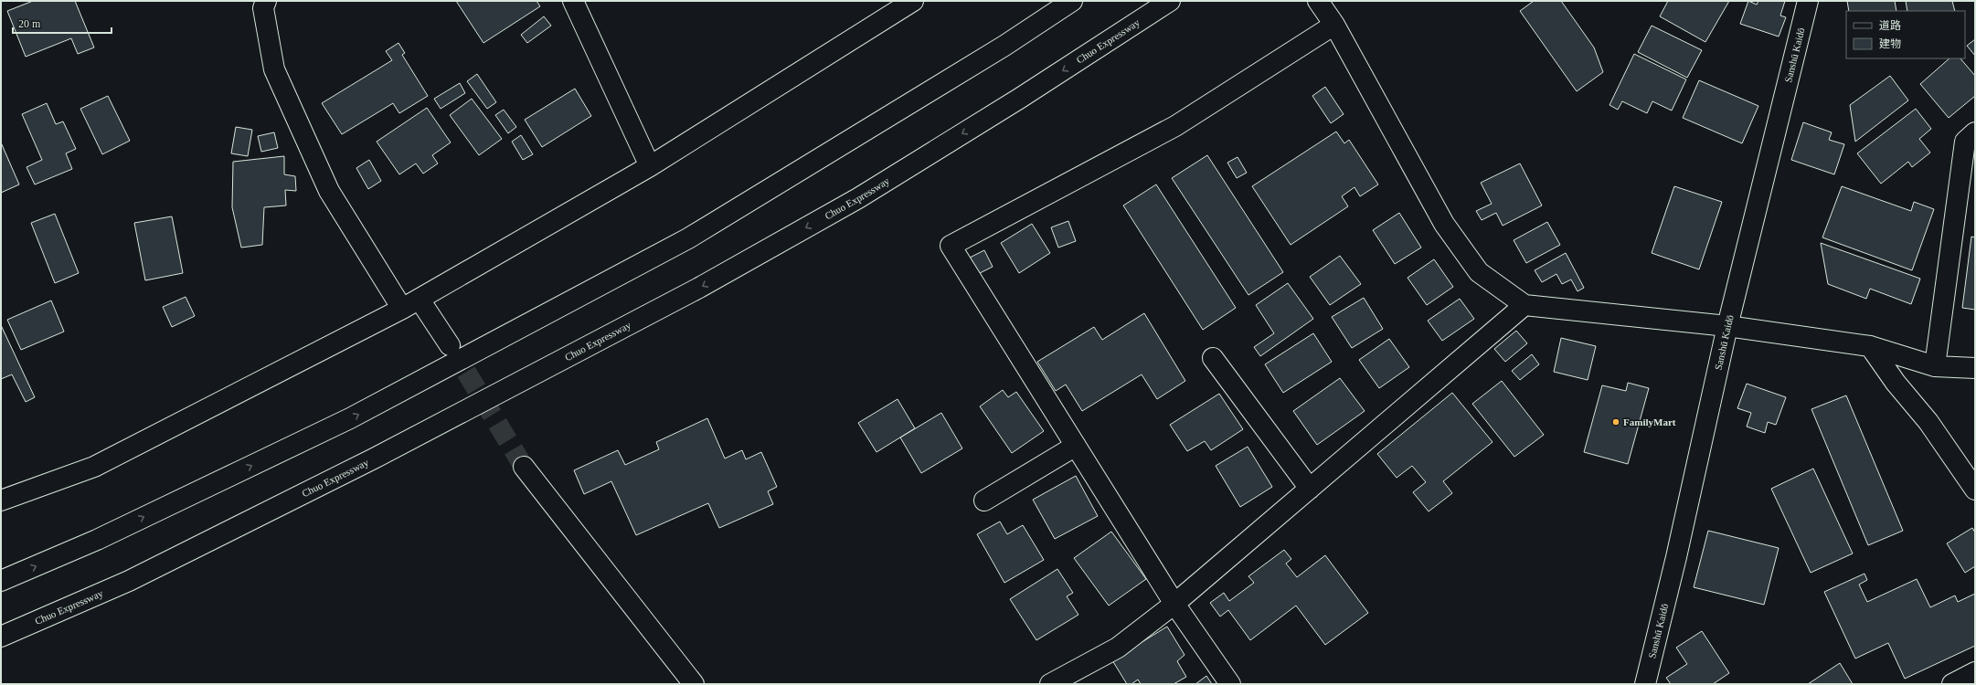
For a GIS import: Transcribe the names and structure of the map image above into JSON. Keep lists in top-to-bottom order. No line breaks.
{"streets":{"main road":["Chuo Expressway","Sanshū Kaidō"]},"places":["FamilyMart"],"legend":["道路","建物"],"scale_bar":"20 m"}
